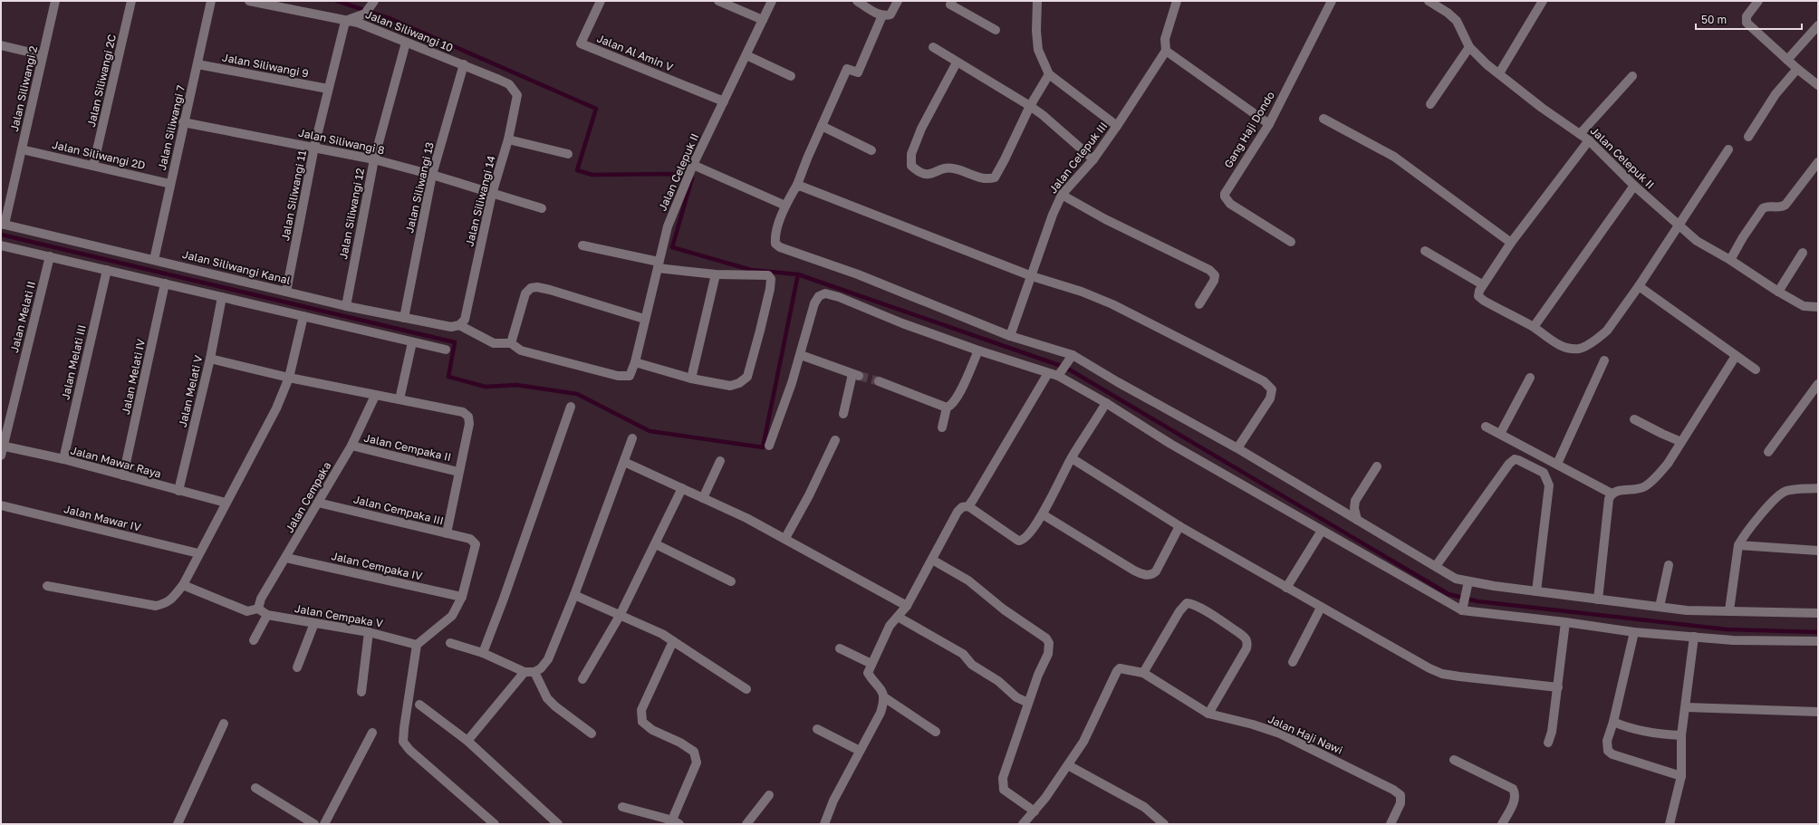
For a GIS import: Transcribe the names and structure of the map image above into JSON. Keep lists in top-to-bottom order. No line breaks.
{"streets":{"street":["Jalan Siliwangi 10","Jalan Al Amin V","Jalan Siliwangi 9","Jalan Siliwangi 2C","Jalan Siliwangi 2","Jalan Siliwangi 7","Gang Haji Dondo","Jalan Siliwangi 8","Jalan Siliwangi 2D","Jalan Celepuk III","Jalan Celepuk II","Jalan Siliwangi 13","Jalan Siliwangi 11","Jalan Siliwangi 14","Jalan Siliwangi 12","Jalan Siliwangi Kanal","Jalan Melati II","Jalan Melati III","Jalan Melati IV","Jalan Melati V","Jalan Cempaka II","Jalan Mawar Raya","Jalan Cempaka","Jalan Cempaka III","Jalan Mawar IV","Jalan Cempaka IV","Jalan Cempaka V","Jalan Haji Nawi"]},"crossings":[["Jalan Siliwangi 10","Jalan Siliwangi 13"],["Jalan Siliwangi 10","Jalan Siliwangi 11"],["Jalan Siliwangi 10","Jalan Siliwangi 14"],["Jalan Siliwangi 10","Jalan Siliwangi 12"],["Jalan Al Amin V","Jalan Celepuk II"],["Jalan Siliwangi 9","Jalan Siliwangi 7"],["Jalan Siliwangi 9","Jalan Siliwangi 11"],["Jalan Siliwangi 2C","Jalan Siliwangi 2D"],["Jalan Siliwangi 2","Jalan Siliwangi 2D"],["Jalan Siliwangi 2","Jalan Siliwangi Kanal"],["Jalan Siliwangi 7","Jalan Siliwangi 8"],["Jalan Siliwangi 7","Jalan Siliwangi 2D"],["Jalan Siliwangi 7","Jalan Siliwangi Kanal"],["Jalan Siliwangi 8","Jalan Siliwangi 13"],["Jalan Siliwangi 8","Jalan Siliwangi 11"],["Jalan Siliwangi 8","Jalan Siliwangi 14"],["Jalan Siliwangi 8","Jalan Siliwangi 12"],["Jalan Siliwangi 13","Jalan Siliwangi Kanal"],["Jalan Siliwangi 11","Jalan Siliwangi Kanal"],["Jalan Siliwangi 14","Jalan Siliwangi Kanal"],["Jalan Siliwangi 12","Jalan Siliwangi Kanal"],["Jalan Melati II","Jalan Mawar Raya"],["Jalan Melati III","Jalan Mawar Raya"],["Jalan Melati IV","Jalan Mawar Raya"],["Jalan Melati V","Jalan Mawar Raya"],["Jalan Cempaka II","Jalan Cempaka"],["Jalan Cempaka","Jalan Cempaka III"],["Jalan Cempaka","Jalan Cempaka IV"],["Jalan Cempaka","Jalan Cempaka V"],["Jalan Cempaka III","Jalan Cempaka IV"]],"scale_bar":"50 m"}
